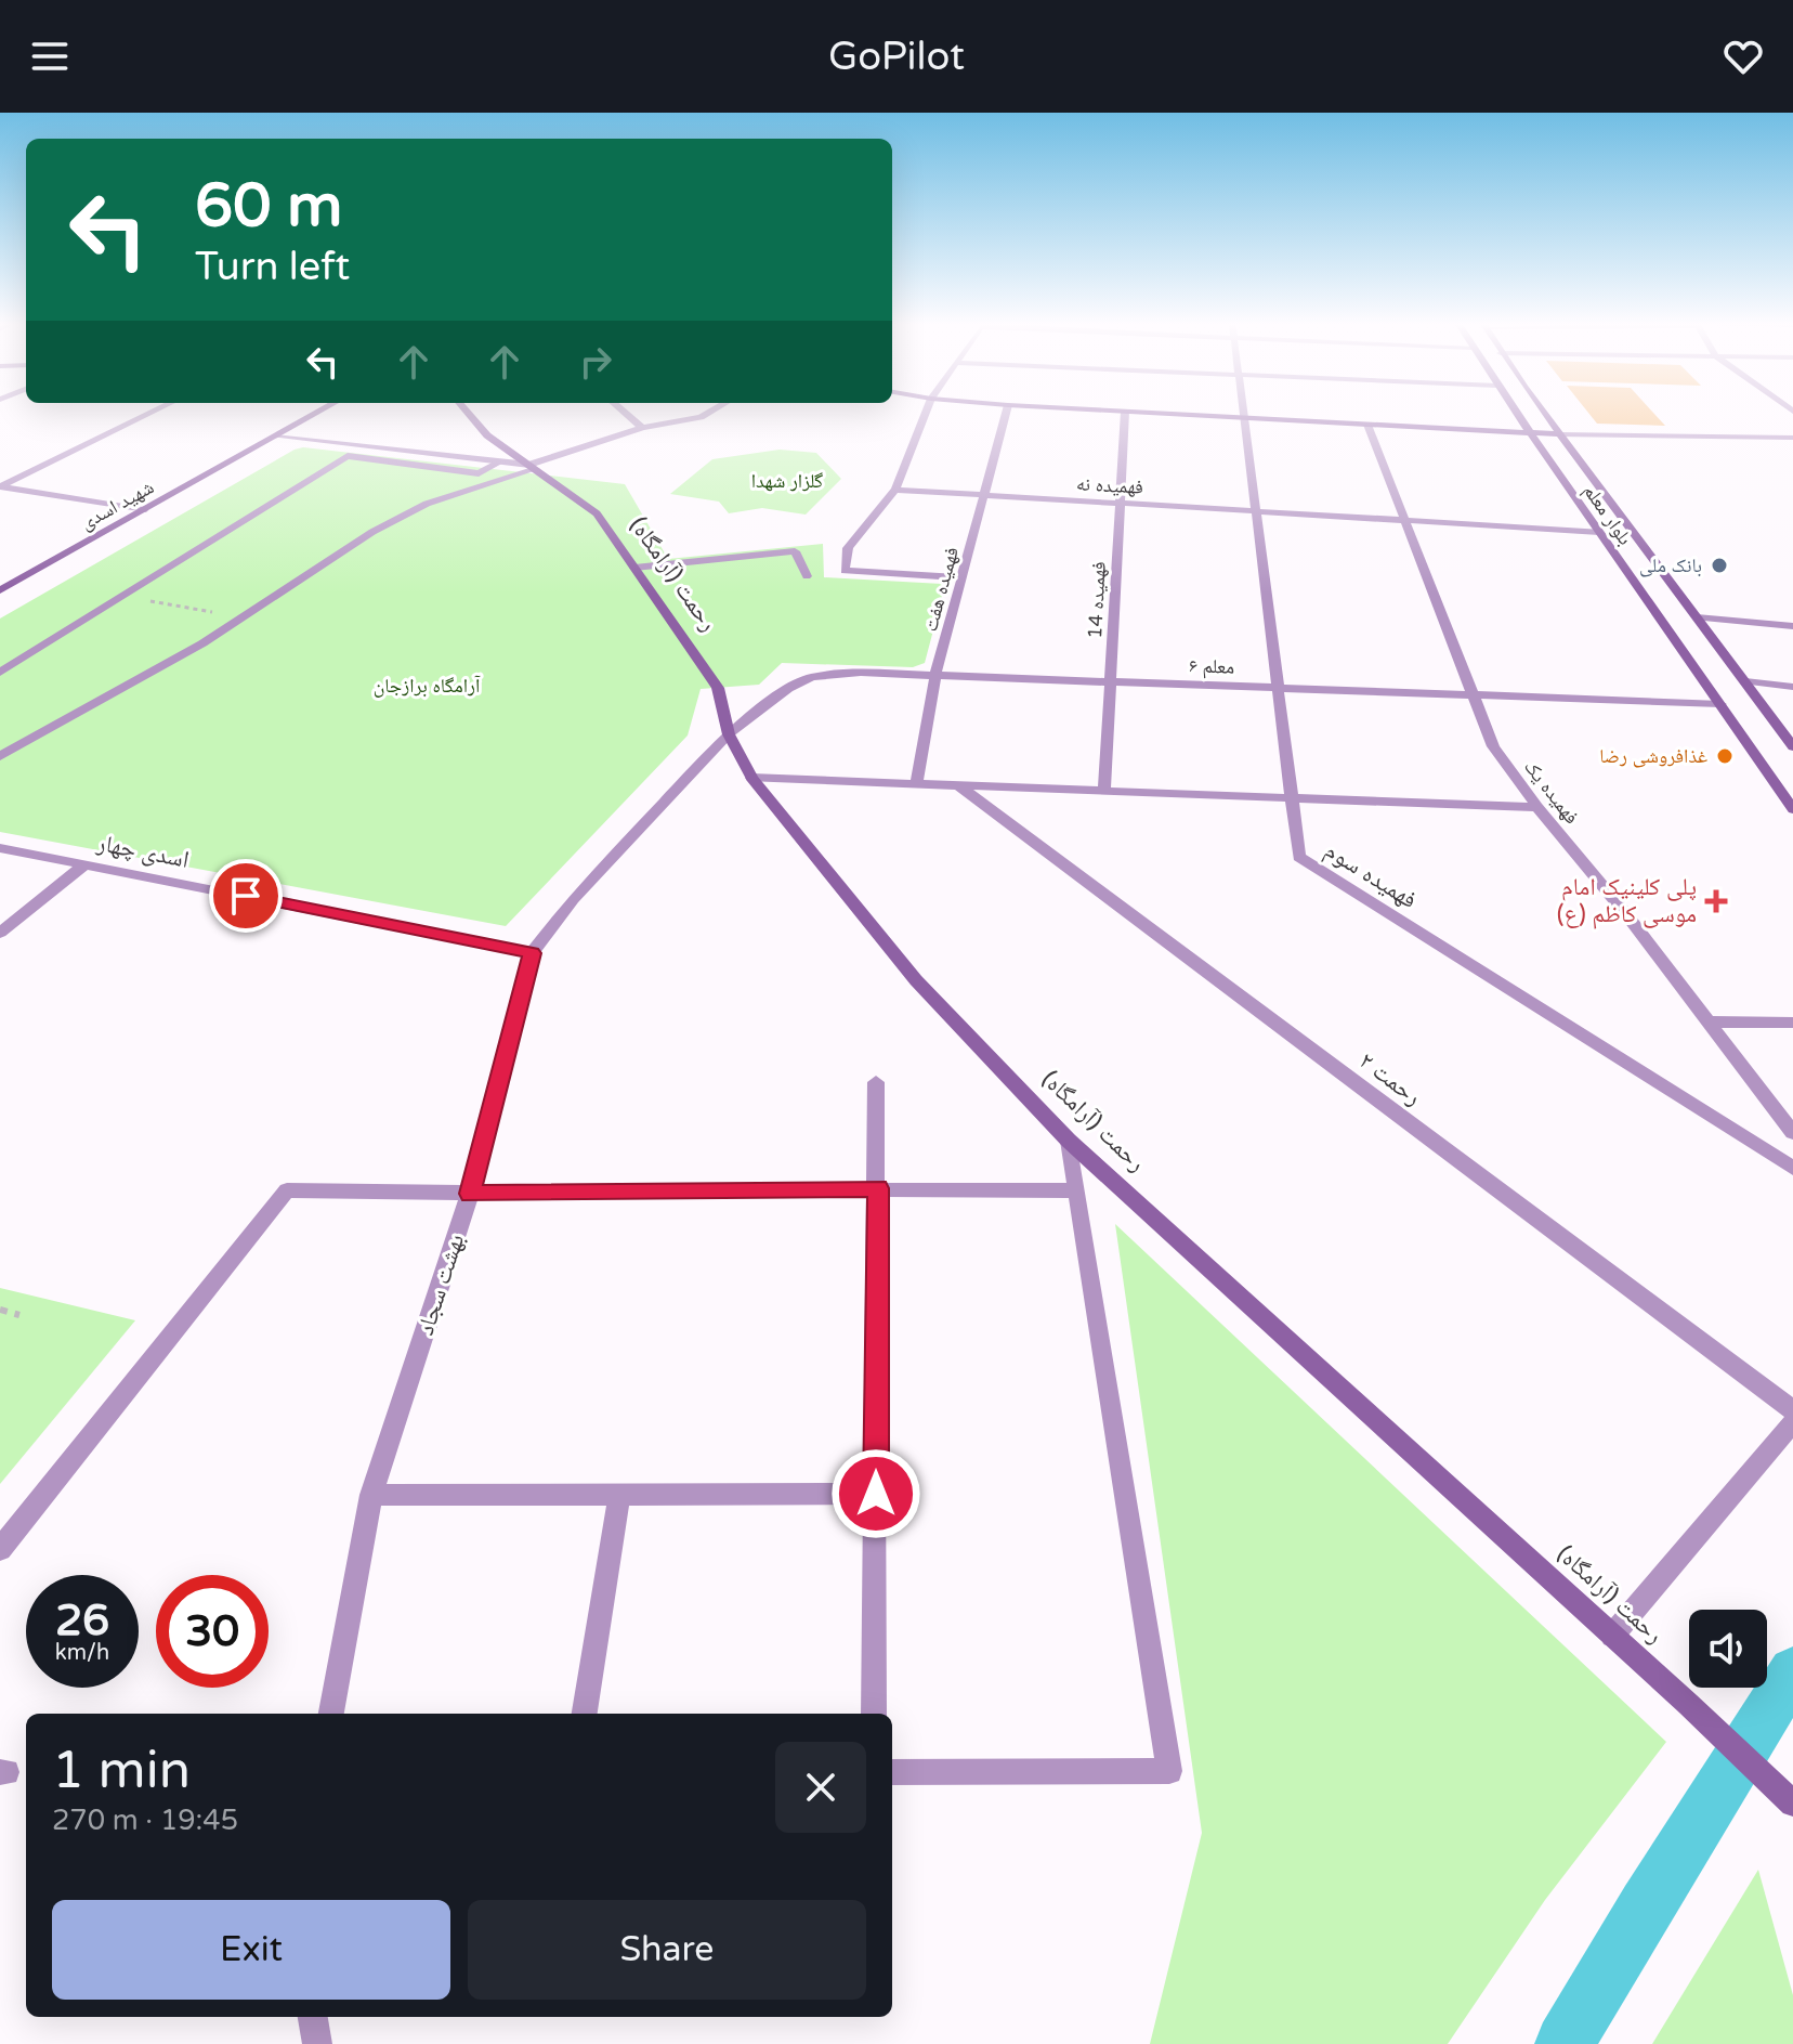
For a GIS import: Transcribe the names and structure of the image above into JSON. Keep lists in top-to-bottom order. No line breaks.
{"streets":{"street":["فهمیده نه","شهید اسدی","بلوار معلم","رحمت (آرامگاه)","فهمیده هفت","فهمیده 14","معلم ۶","فهمیده یک","اسدی چهار","فهمیده سوم","رحمت ۲","بهشت سجاد"]},"crossings":[["فهمیده نه","بلوار معلم"],["فهمیده نه","فهمیده هفت"],["فهمیده نه","فهمیده 14"],["فهمیده نه","فهمیده یک"],["فهمیده نه","فهمیده سوم"],["بلوار معلم","معلم ۶"],["رحمت (آرامگاه)","بهشت سجاد"],["فهمیده هفت","معلم ۶"],["فهمیده هفت","بهشت سجاد"],["فهمیده 14","معلم ۶"],["معلم ۶","فهمیده یک"],["معلم ۶","فهمیده سوم"],["معلم ۶","بهشت سجاد"],["اسدی چهار","بهشت سجاد"]],"parks":["گلزار شهدا","آرامگاه برازجان"],"places":{"other":["بانک ملی","غذافروشی رضا"],"health":["پلی کلینیک امام موسی کاظم (ع)"]},"page":{"header":"GoPilot","turn":["60 m","Turn left"],"speed":"26 km/h","limit":"30","heading":["1 min","270 m · 19:45"],"buttons":["Exit","Share"]}}
